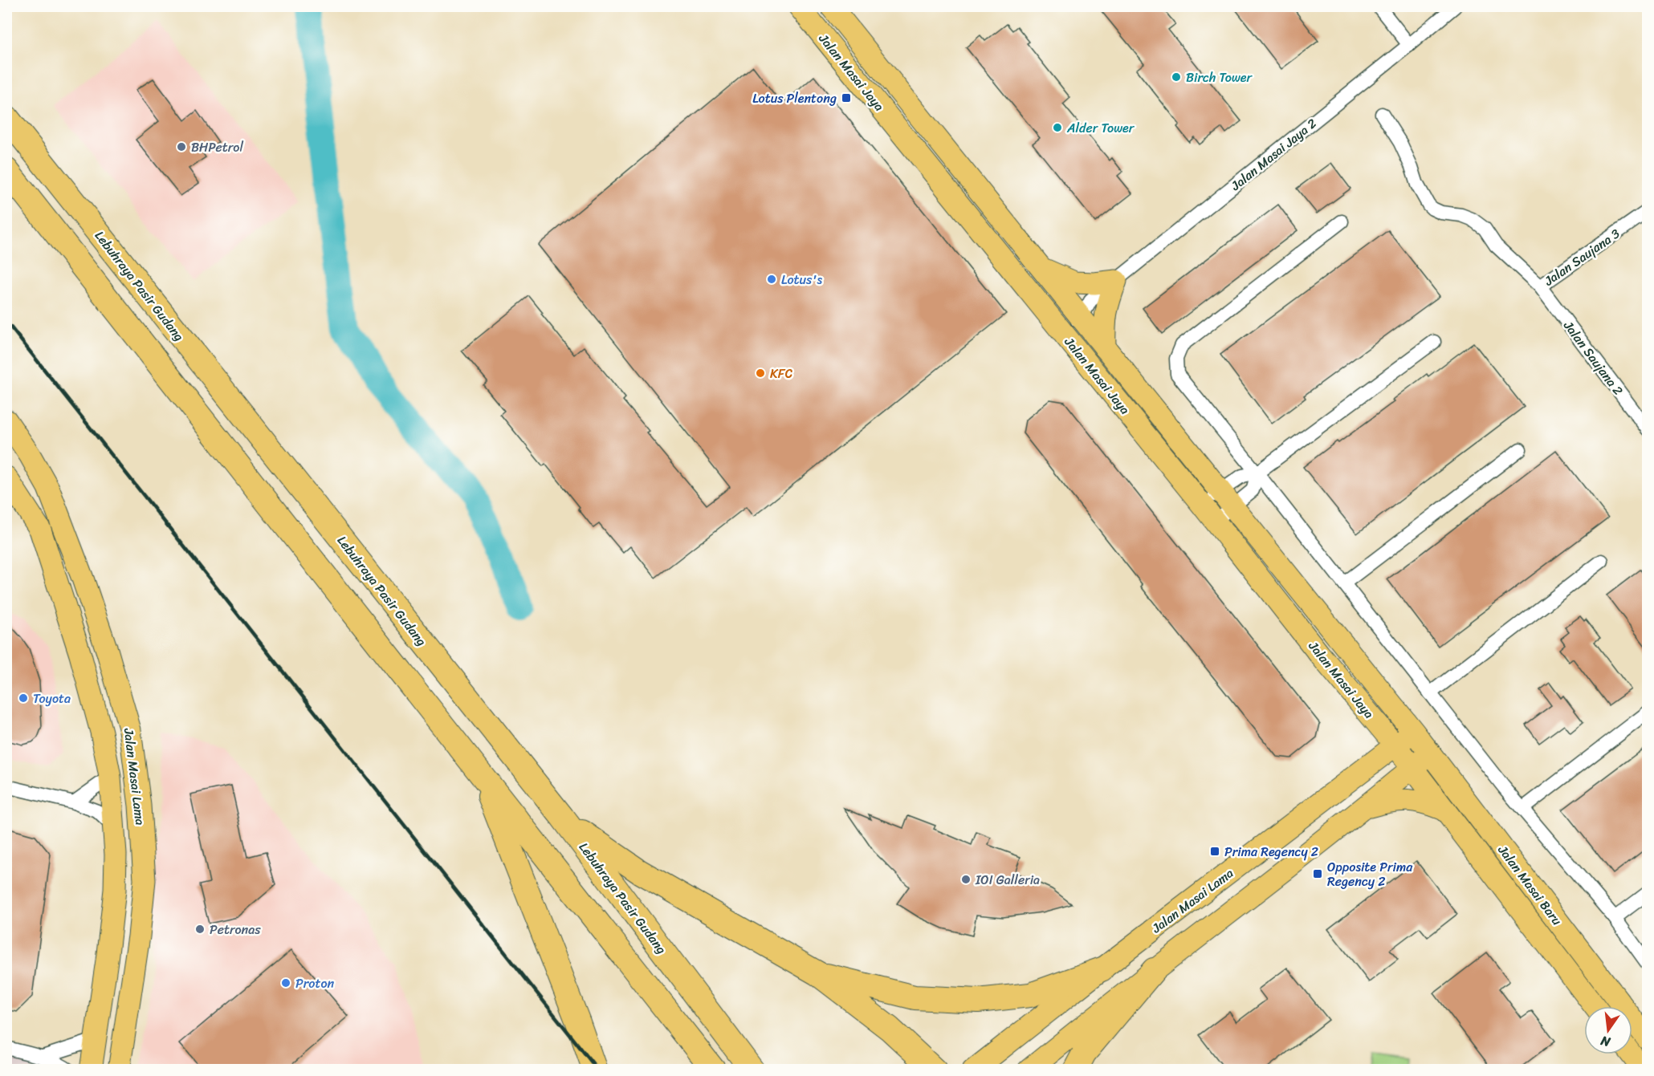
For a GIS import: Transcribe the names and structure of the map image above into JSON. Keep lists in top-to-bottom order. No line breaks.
{"streets":{"highway":["Lebuhraya Pasir Gudang"],"main road":["Jalan Masai Jaya","Jalan Masai Lama","Jalan Masai Baru"],"street":["Jalan Masai Jaya 2","Jalan Saujana 3","Jalan Saujana 2"]},"crossings":[["Jalan Masai Jaya","Jalan Masai Jaya 2"],["Jalan Masai Jaya","Jalan Masai Lama"],["Jalan Masai Jaya","Jalan Masai Baru"],["Jalan Saujana 3","Jalan Saujana 2"],["Jalan Masai Lama","Jalan Masai Baru"]],"places":{"other":["Birch Tower","Alder Tower","BHPetrol","Lotus's","KFC","Toyota","IOI Galleria","Petronas","Proton"],"transit":["Lotus Plentong","Prima Regency 2","Opposite Prima Regency 2"]},"north":"bottom"}
